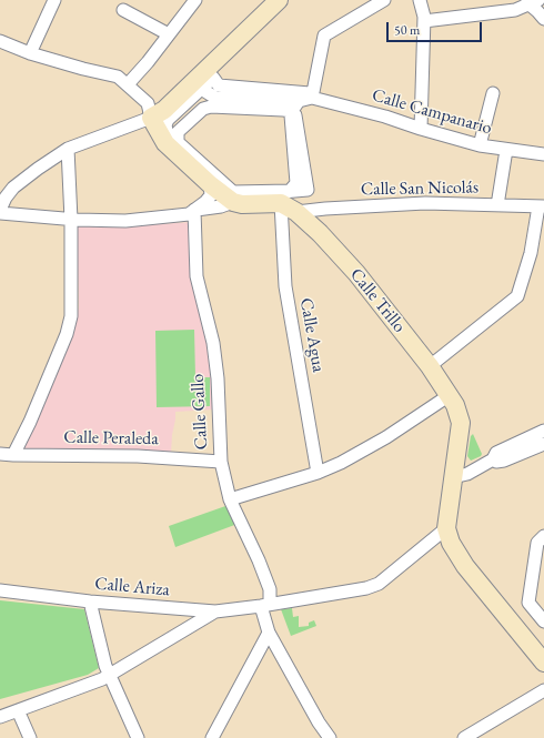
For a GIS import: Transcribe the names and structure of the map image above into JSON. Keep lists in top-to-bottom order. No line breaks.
{"streets":{"street":["Calle Campanario","Calle San Nicolás","Calle Trillo","Calle Agua","Calle Gallo","Calle Peraleda","Calle Ariza"]},"crossings":[["Calle San Nicolás","Calle Trillo"],["Calle Trillo","Calle Agua"],["Calle Trillo","Calle Ariza"],["Calle Gallo","Calle Peraleda"],["Calle Gallo","Calle Ariza"]],"scale_bar":"50 m"}
